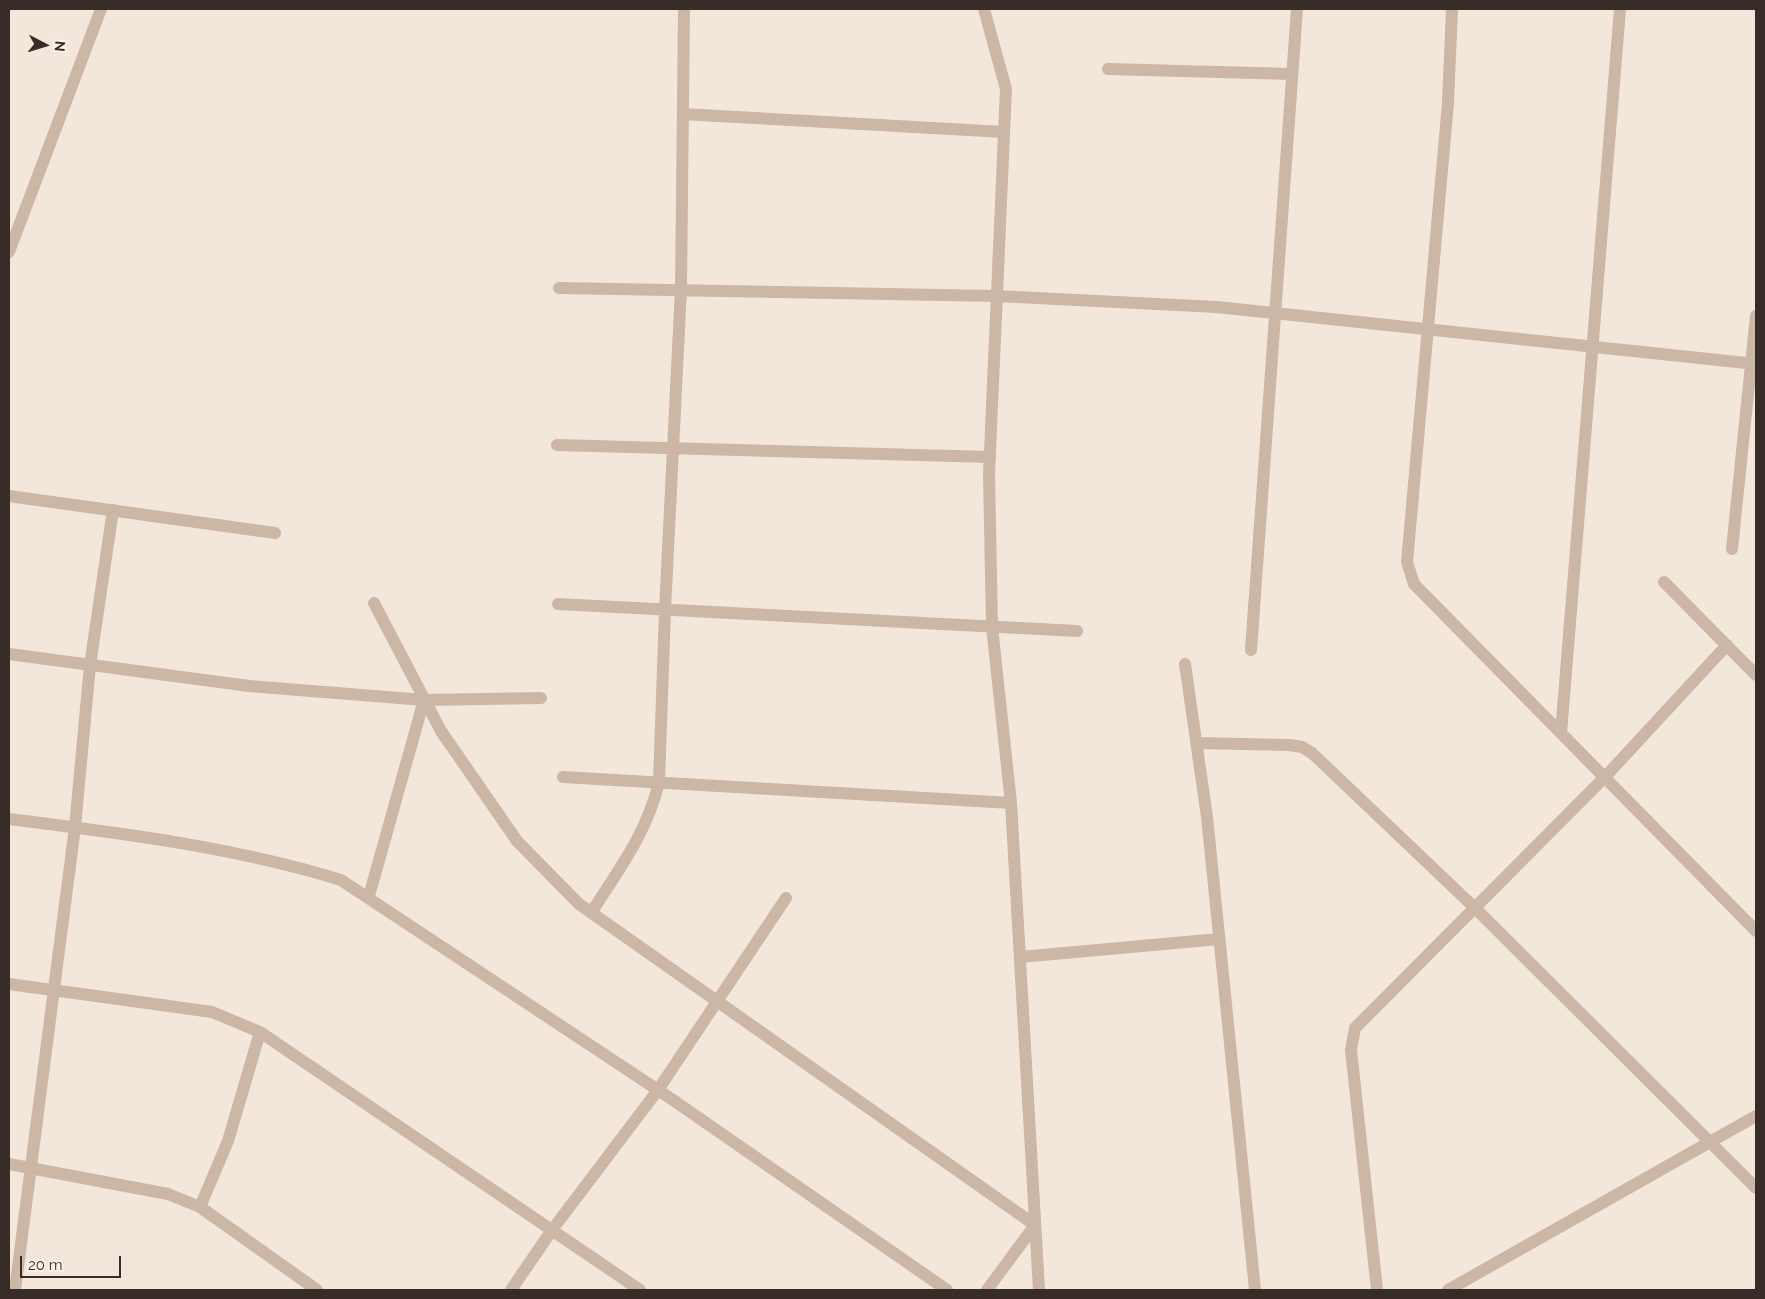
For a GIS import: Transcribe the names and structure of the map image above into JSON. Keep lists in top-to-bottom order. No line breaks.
{"scale_bar":"20 m","north":"right"}
